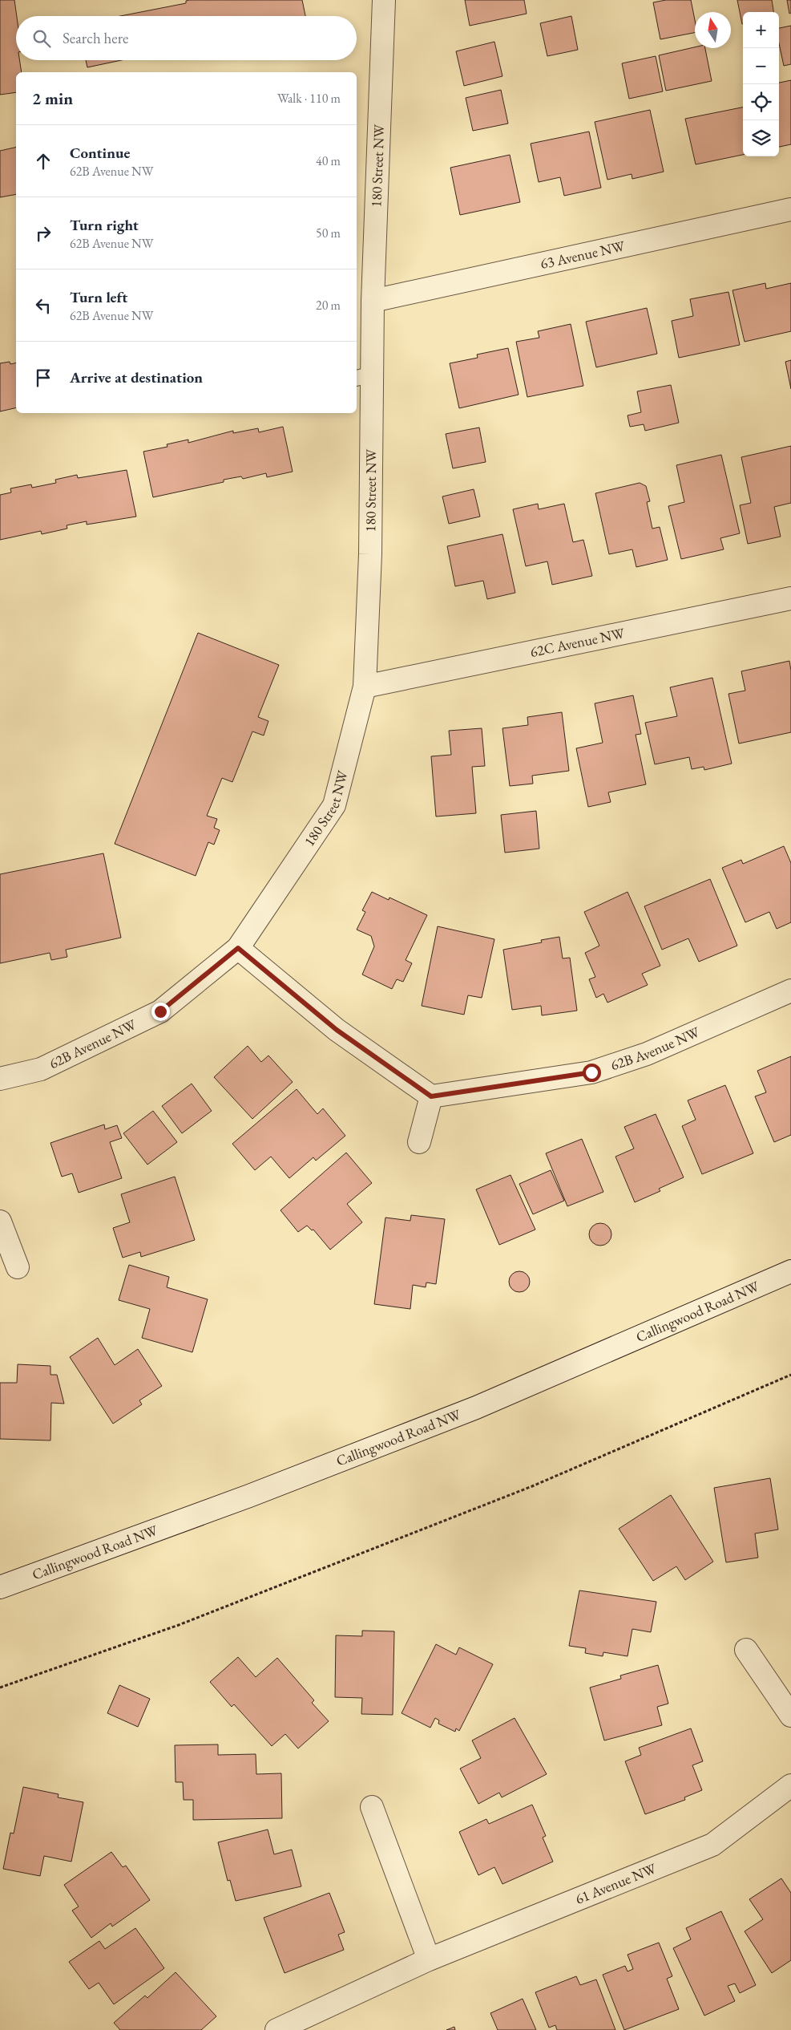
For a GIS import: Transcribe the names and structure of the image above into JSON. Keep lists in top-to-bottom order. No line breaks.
{"streets":{"street":["180 Street NW","63 Avenue NW","62C Avenue NW","62B Avenue NW","Callingwood Road NW","61 Avenue NW"]},"crossings":[["180 Street NW","63 Avenue NW"],["180 Street NW","62C Avenue NW"],["180 Street NW","62B Avenue NW"]],"north":"top","page":{"map_buttons":["+","−"],"search":"Search here","heading":["2 min","Walk · 110 m"],"list":[["Continue","62B Avenue NW","40 m"],["Turn right","62B Avenue NW","50 m"],["Turn left","62B Avenue NW","20 m"],"Arrive at destination"]}}
